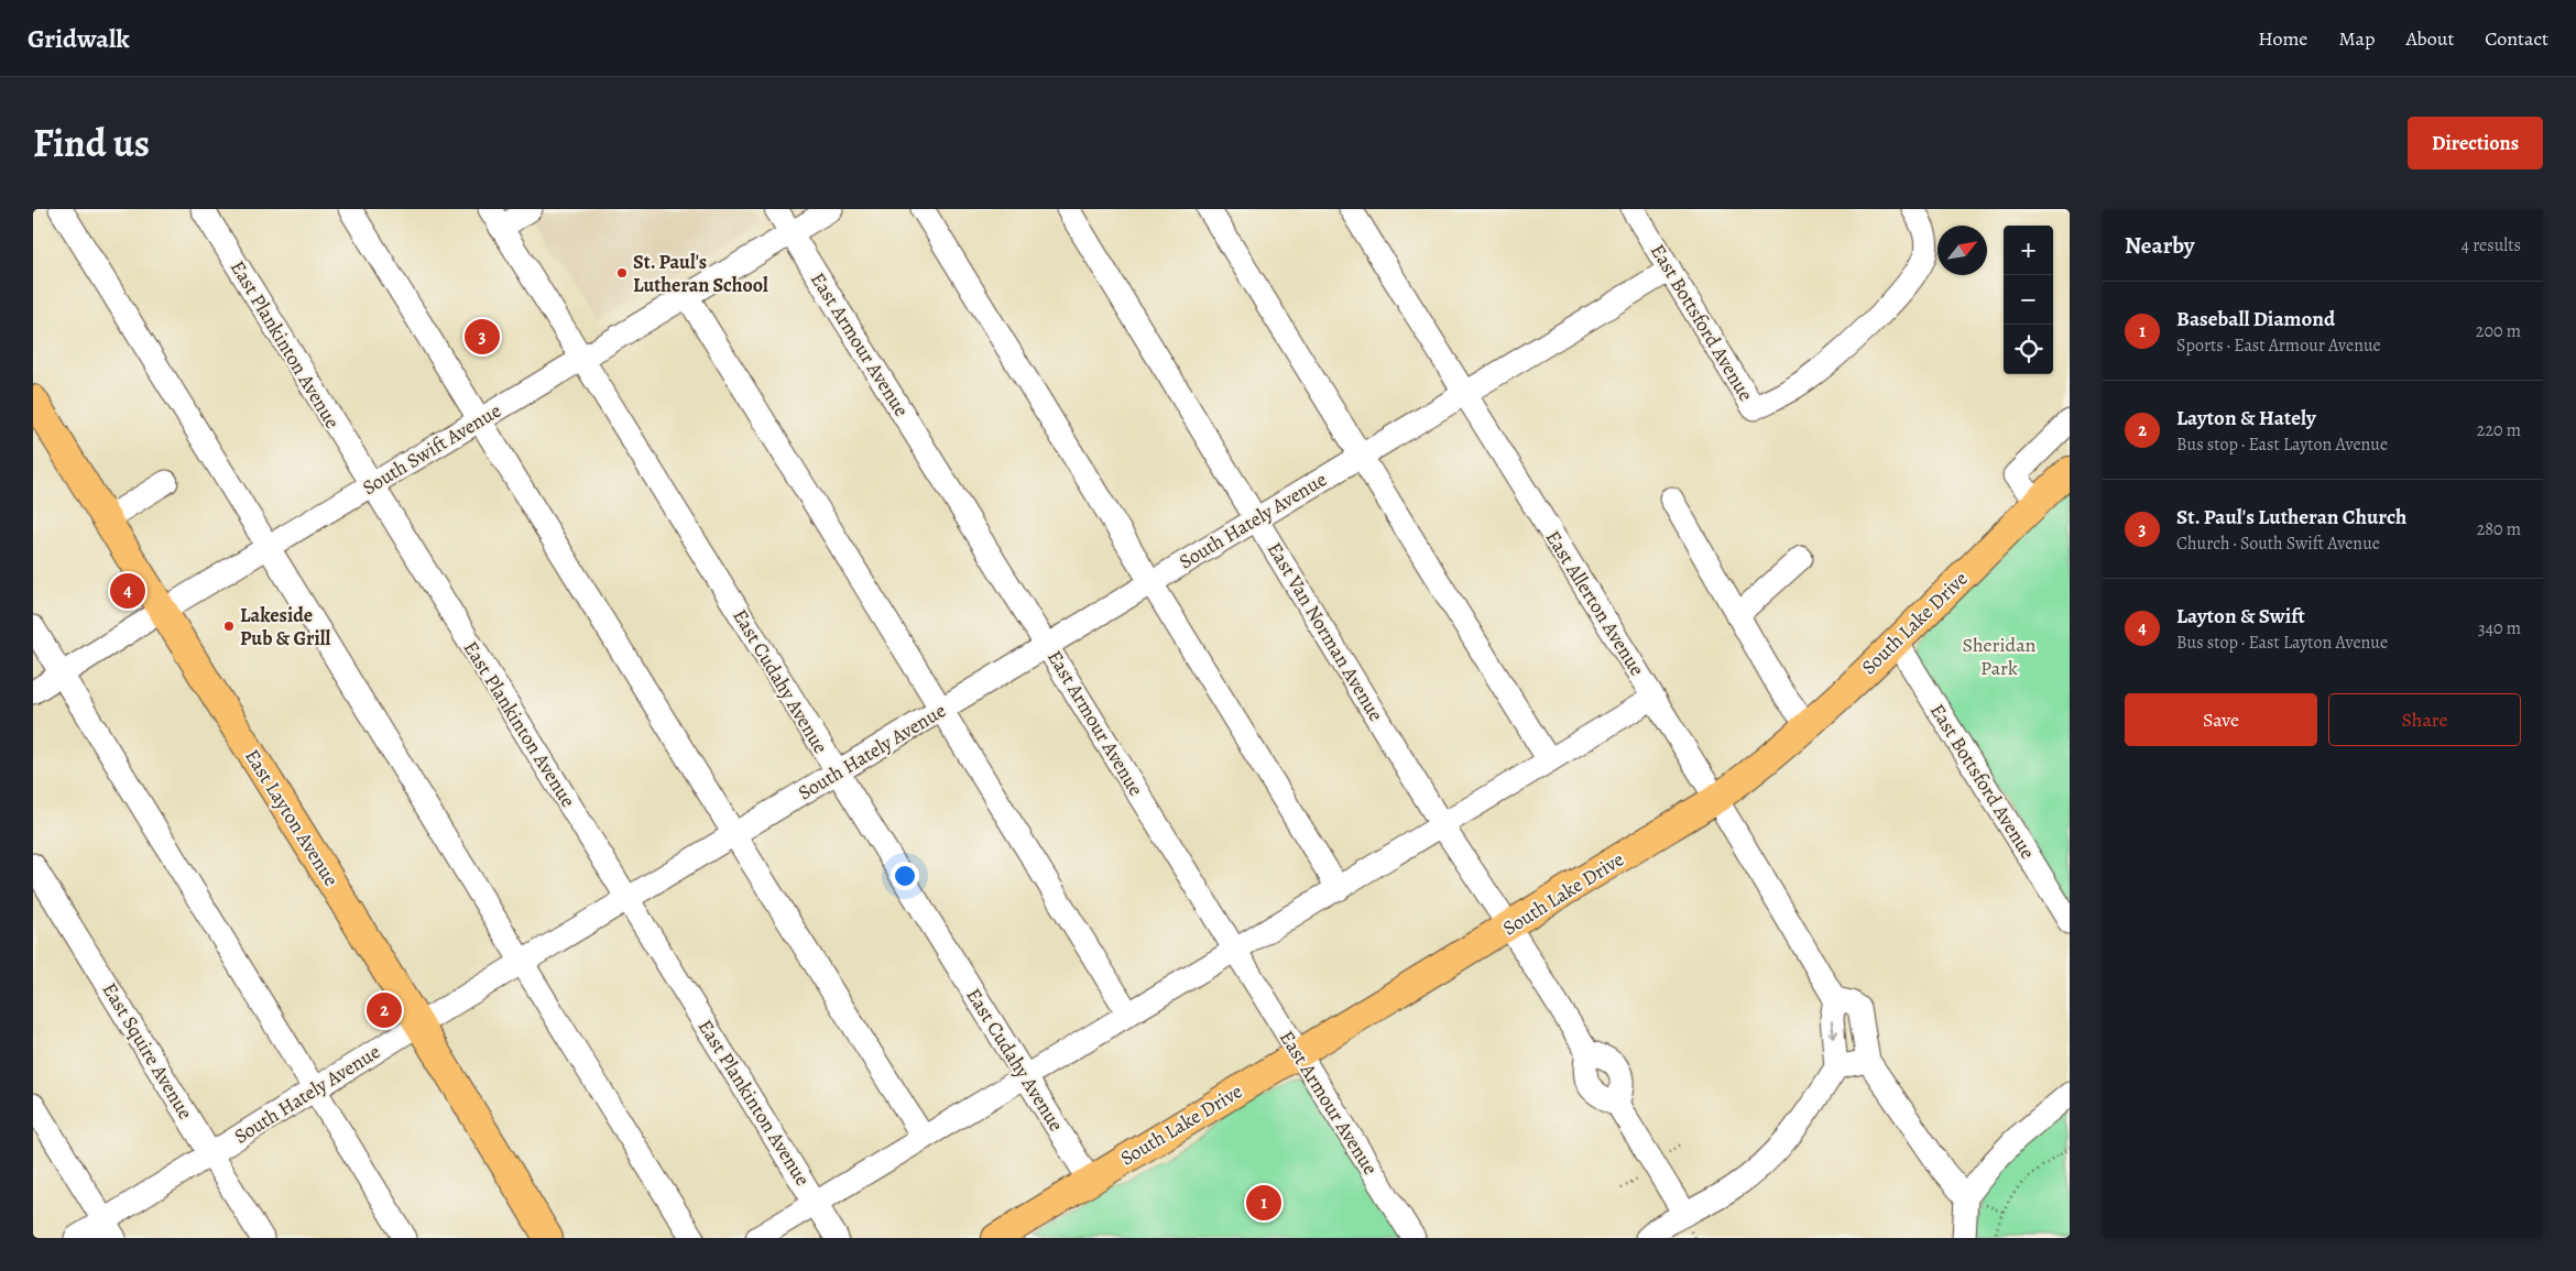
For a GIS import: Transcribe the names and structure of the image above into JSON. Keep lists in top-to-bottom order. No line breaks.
{"streets":{"main road":["South Lake Drive","East Layton Avenue"],"street":["East Bottsford Avenue","East Plankinton Avenue","East Armour Avenue","South Swift Avenue","South Hately Avenue","East Allerton Avenue","East Van Norman Avenue","East Cudahy Avenue","East Squire Avenue"]},"crossings":[["East Bottsford Avenue","South Hately Avenue"],["East Bottsford Avenue","South Lake Drive"],["East Plankinton Avenue","South Swift Avenue"],["East Plankinton Avenue","South Hately Avenue"],["East Armour Avenue","South Swift Avenue"],["East Armour Avenue","South Hately Avenue"],["East Armour Avenue","South Lake Drive"],["South Swift Avenue","East Cudahy Avenue"],["South Swift Avenue","East Layton Avenue"],["South Hately Avenue","East Allerton Avenue"],["South Hately Avenue","East Van Norman Avenue"],["South Hately Avenue","East Cudahy Avenue"],["South Hately Avenue","East Layton Avenue"],["South Hately Avenue","East Squire Avenue"],["East Allerton Avenue","South Lake Drive"],["South Lake Drive","East Van Norman Avenue"],["South Lake Drive","East Cudahy Avenue"]],"parks":["Sheridan Park"],"places":["St. Paul's Lutheran School","Lakeside Pub & Grill"],"north":"top right","page":{"header":"Gridwalk","nav":["Home","Map","About","Contact"],"title":"Find us","buttons":["Directions",["Save","Share"]],"heading":["Nearby","4 results"],"map_buttons":["+","−"],"list":[{"mark":"1","name":"Baseball Diamond","note":"Sports · East Armour Avenue","value":"200 m"},{"mark":"2","name":"Layton & Hately","note":"Bus stop · East Layton Avenue","value":"220 m"},{"mark":"3","name":"St. Paul's Lutheran Church","note":"Church · South Swift Avenue","value":"280 m"},{"mark":"4","name":"Layton & Swift","note":"Bus stop · East Layton Avenue","value":"340 m"}],"pins":["3","4","2","1"]}}
